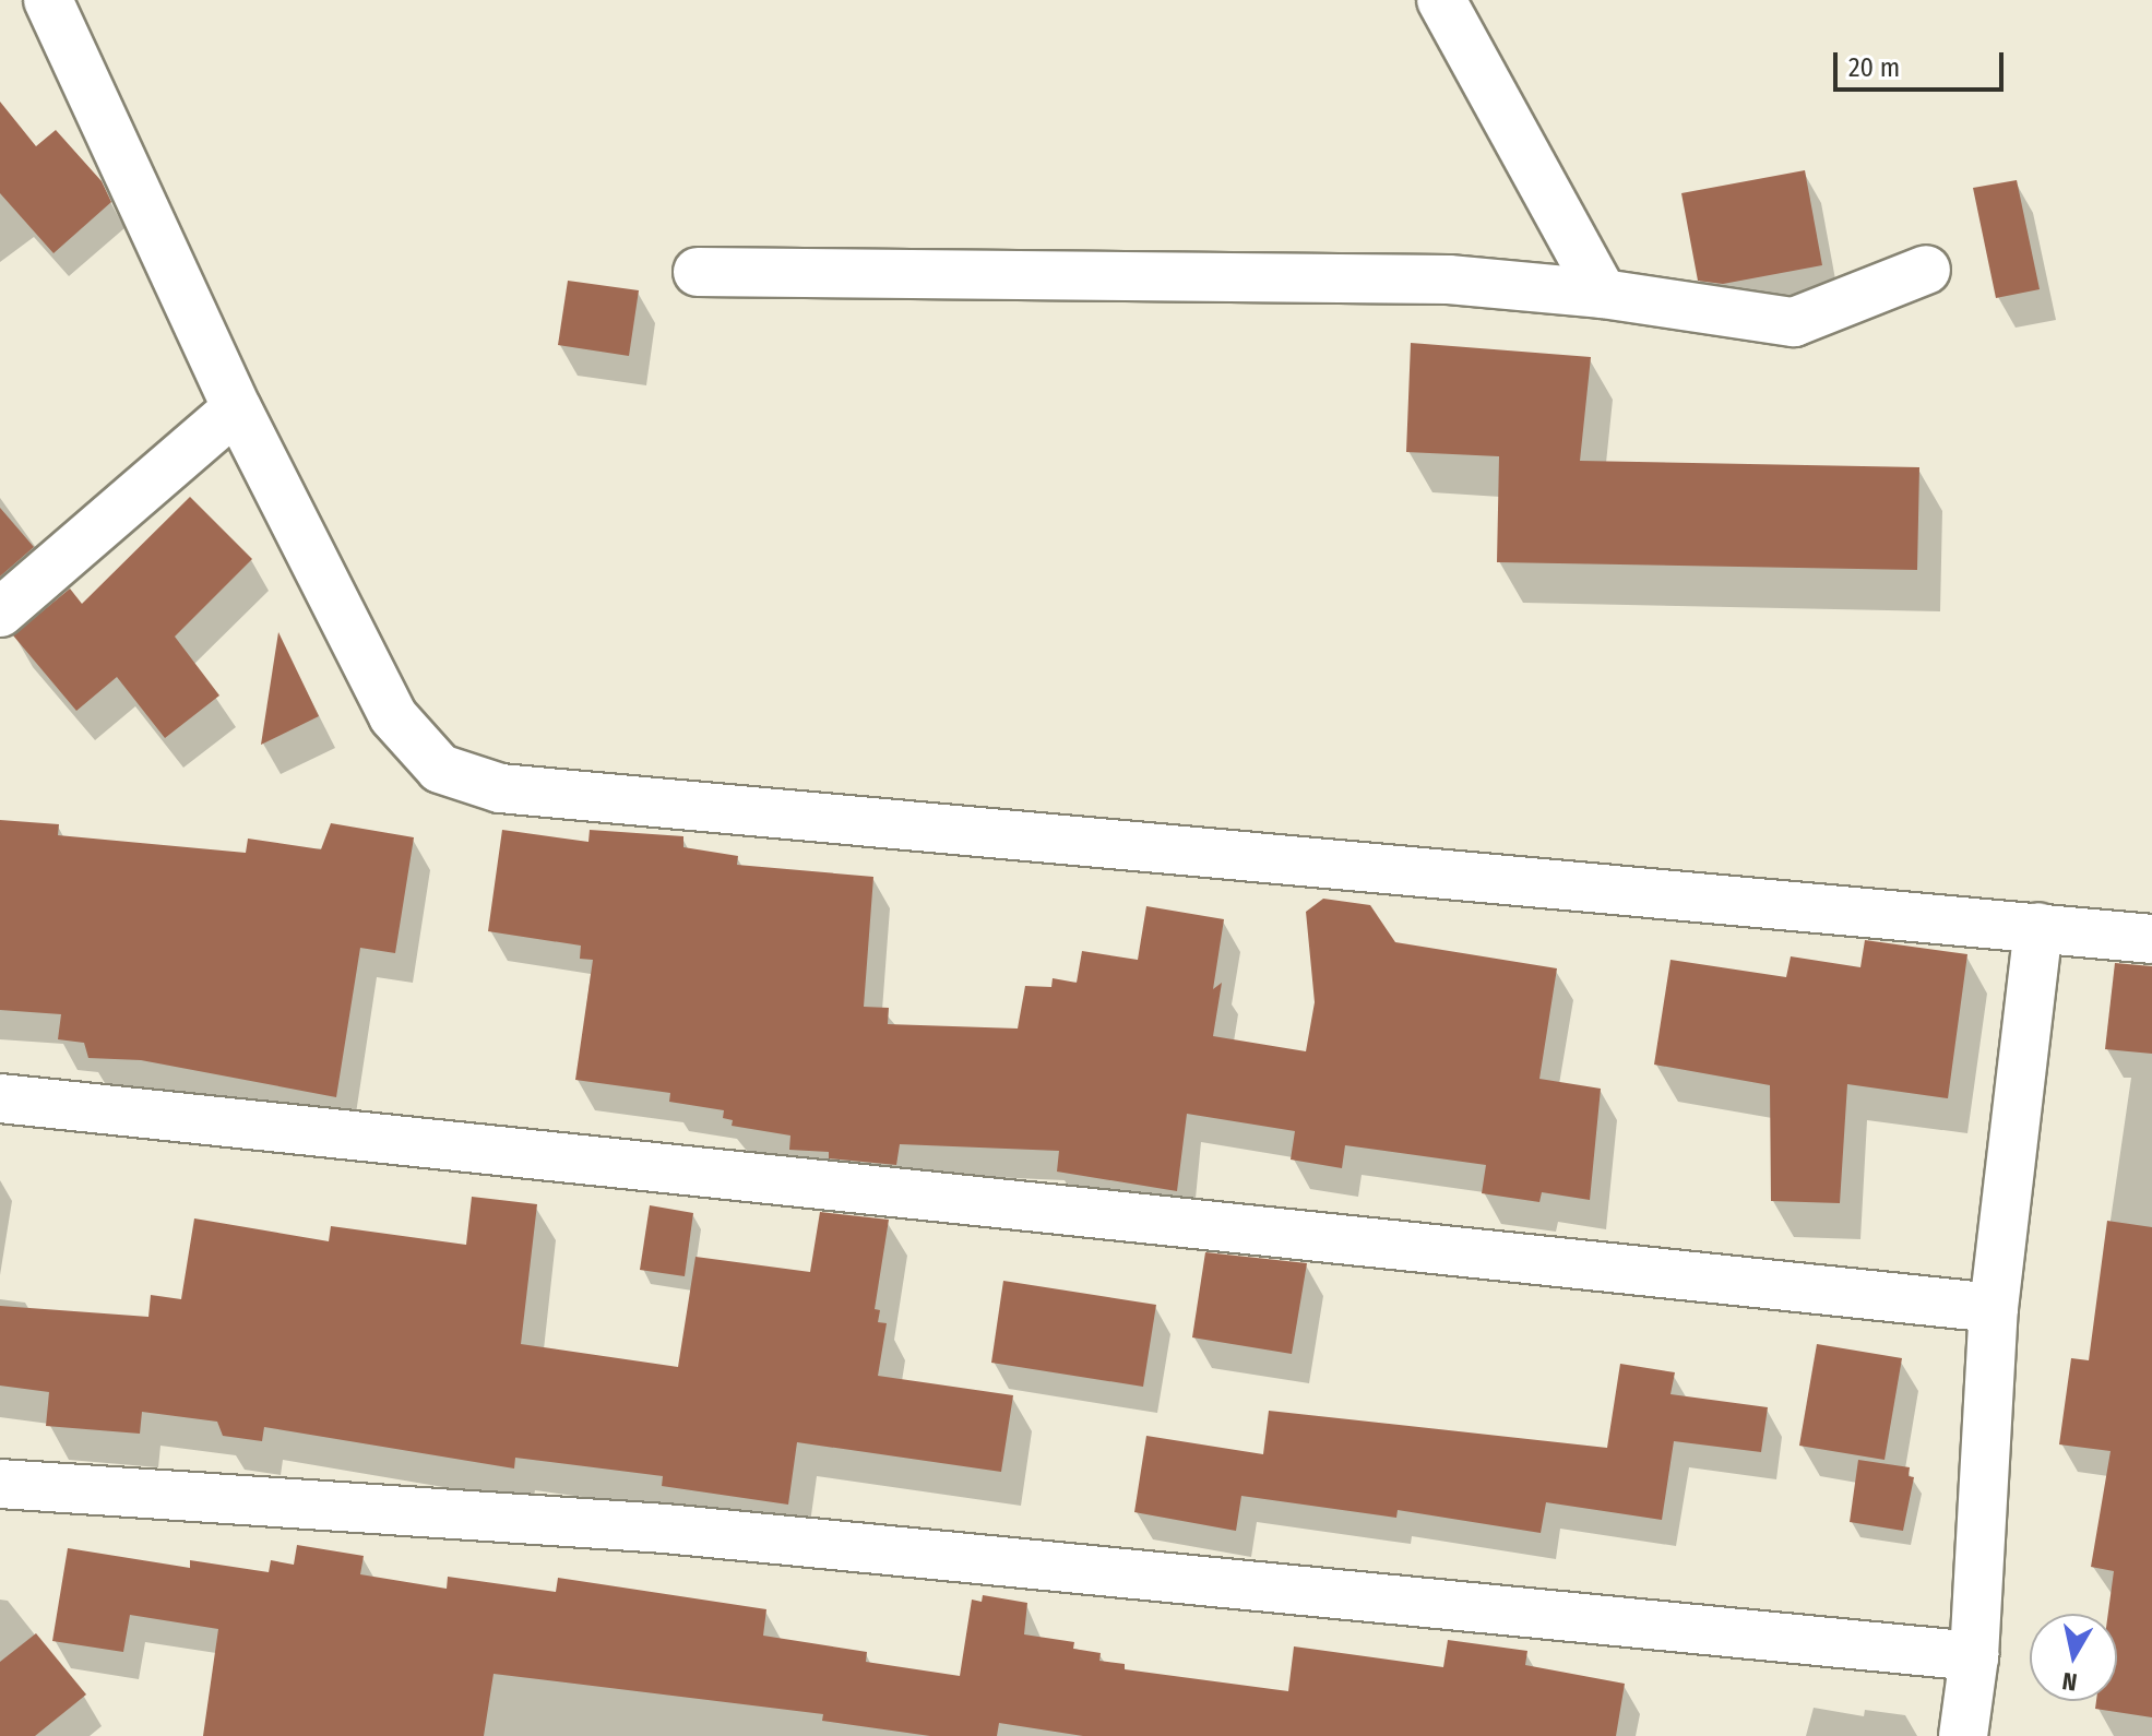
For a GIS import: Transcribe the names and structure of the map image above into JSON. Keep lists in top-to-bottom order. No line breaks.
{"scale_bar":"20 m","north":"bottom"}
